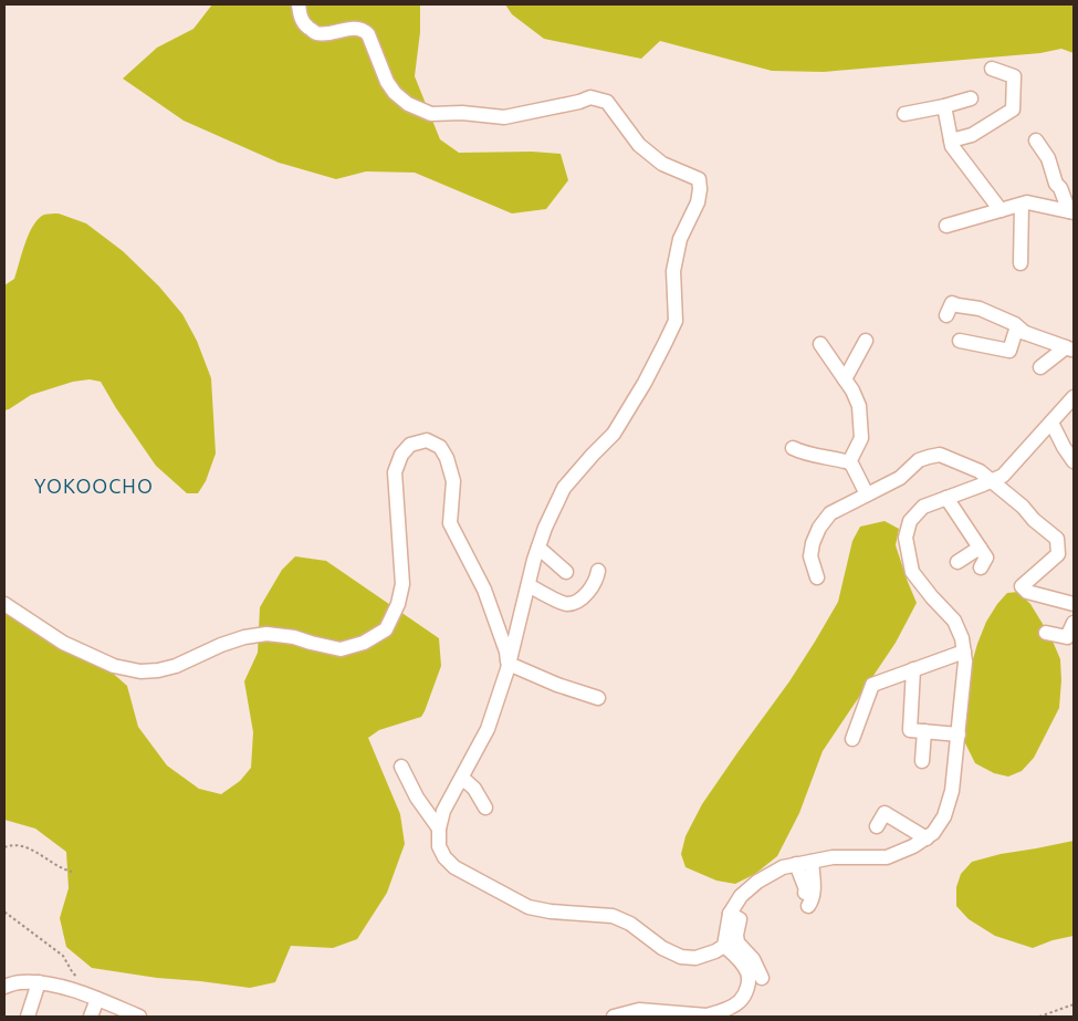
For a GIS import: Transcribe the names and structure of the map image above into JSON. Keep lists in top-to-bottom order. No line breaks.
{"districts":["YOKOOCHO"]}
